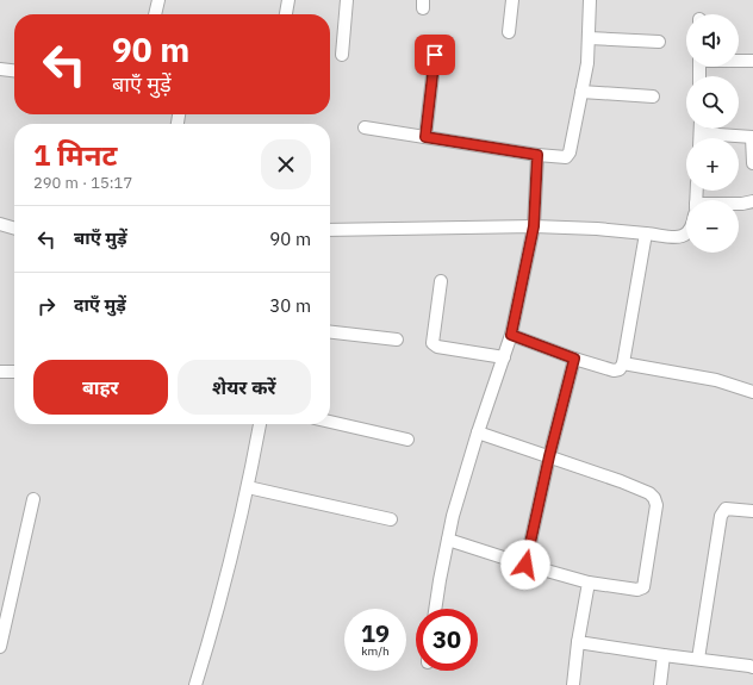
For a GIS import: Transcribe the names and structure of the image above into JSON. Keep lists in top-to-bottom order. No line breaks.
{"page":{"map_buttons":["+","−"],"turn":["90 m","बाएँ मुड़ें"],"heading":["1 मिनट","290 m · 15:17"],"list":[{"name":"बाएँ मुड़ें","value":"90 m"},{"name":"दाएँ मुड़ें","value":"30 m"}],"buttons":["बाहर","शेयर करें"],"speed":"19 km/h","limit":"30"}}
